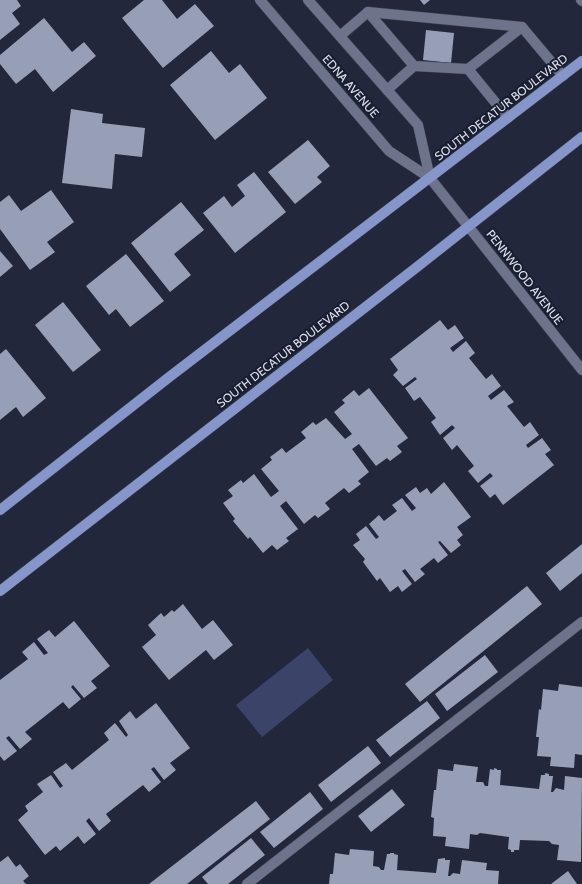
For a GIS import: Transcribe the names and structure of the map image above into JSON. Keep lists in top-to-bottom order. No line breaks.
{"streets":{"main road":["SOUTH DECATUR BOULEVARD"],"street":["EDNA AVENUE","PENNWOOD AVENUE"]},"crossings":[["EDNA AVENUE","SOUTH DECATUR BOULEVARD"],["EDNA AVENUE","PENNWOOD AVENUE"],["SOUTH DECATUR BOULEVARD","PENNWOOD AVENUE"]]}
